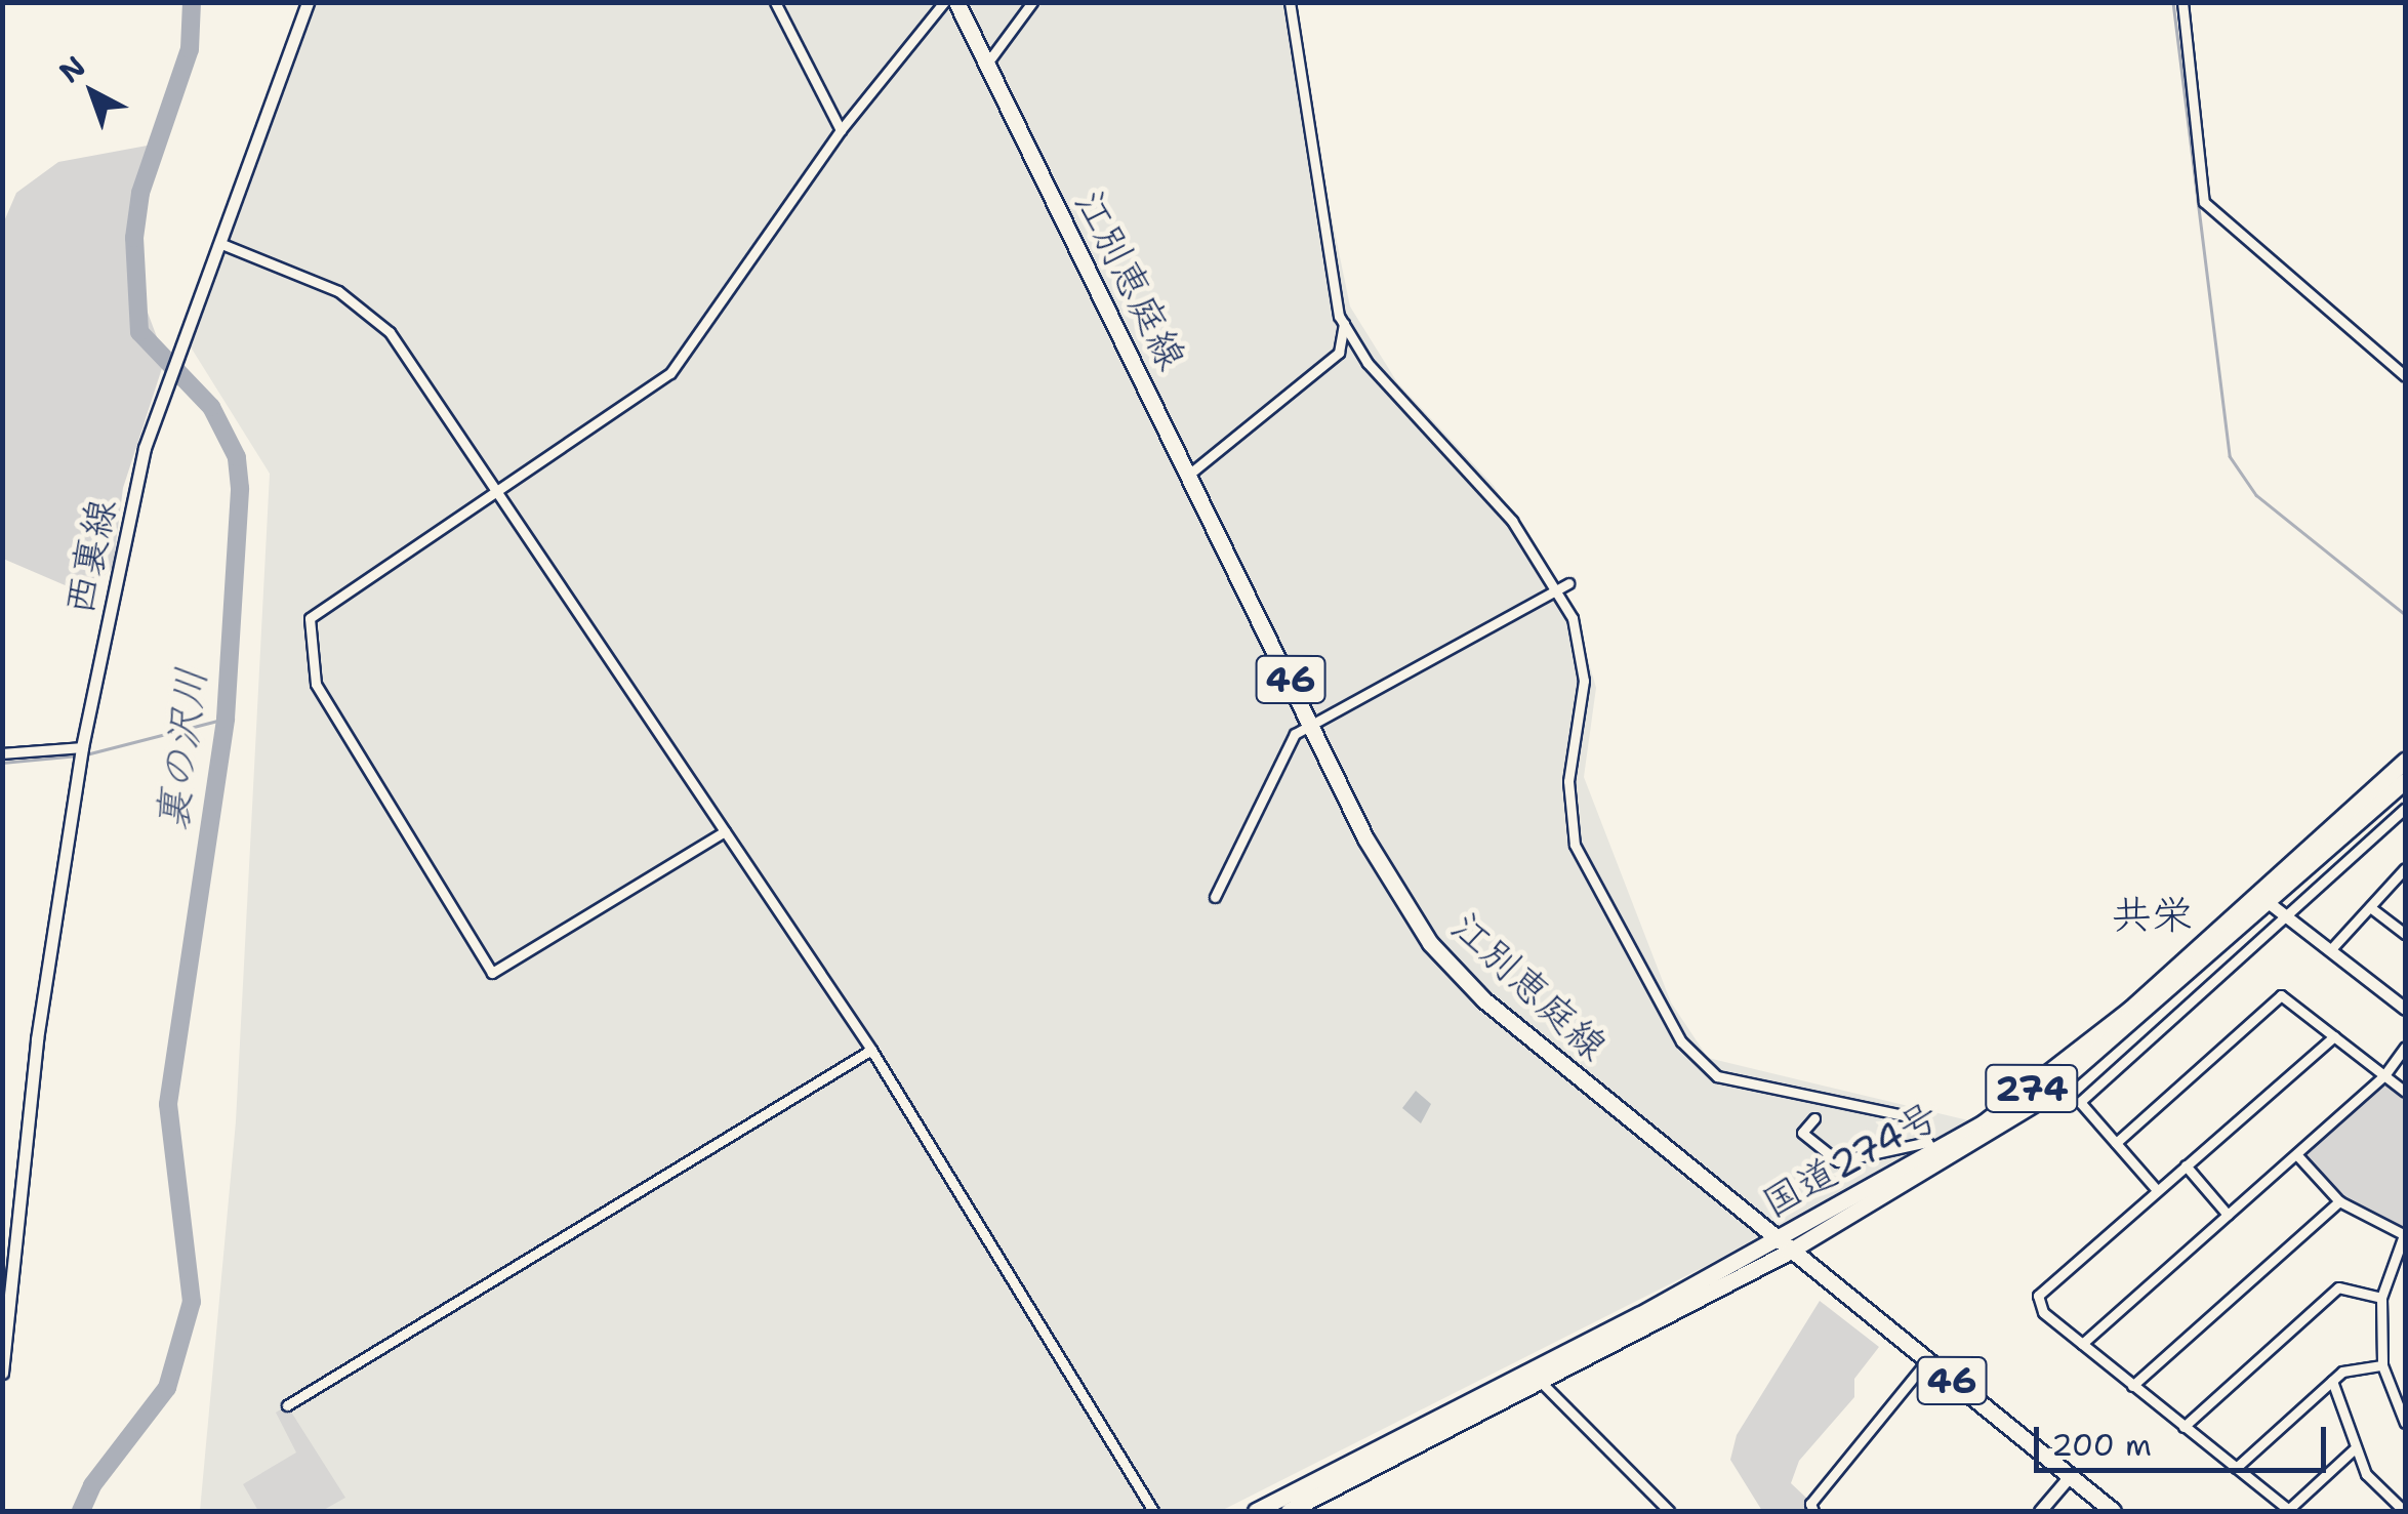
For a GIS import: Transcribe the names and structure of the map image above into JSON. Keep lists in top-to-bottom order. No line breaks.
{"streets":{"main road":["江別恵庭線","46","274","国道274号"],"street":["西裏線"]},"crossings":[["江別恵庭線","国道274号"]],"districts":["共栄"],"water":["裏の沢川"],"scale_bar":"200 m","north":"top left"}
